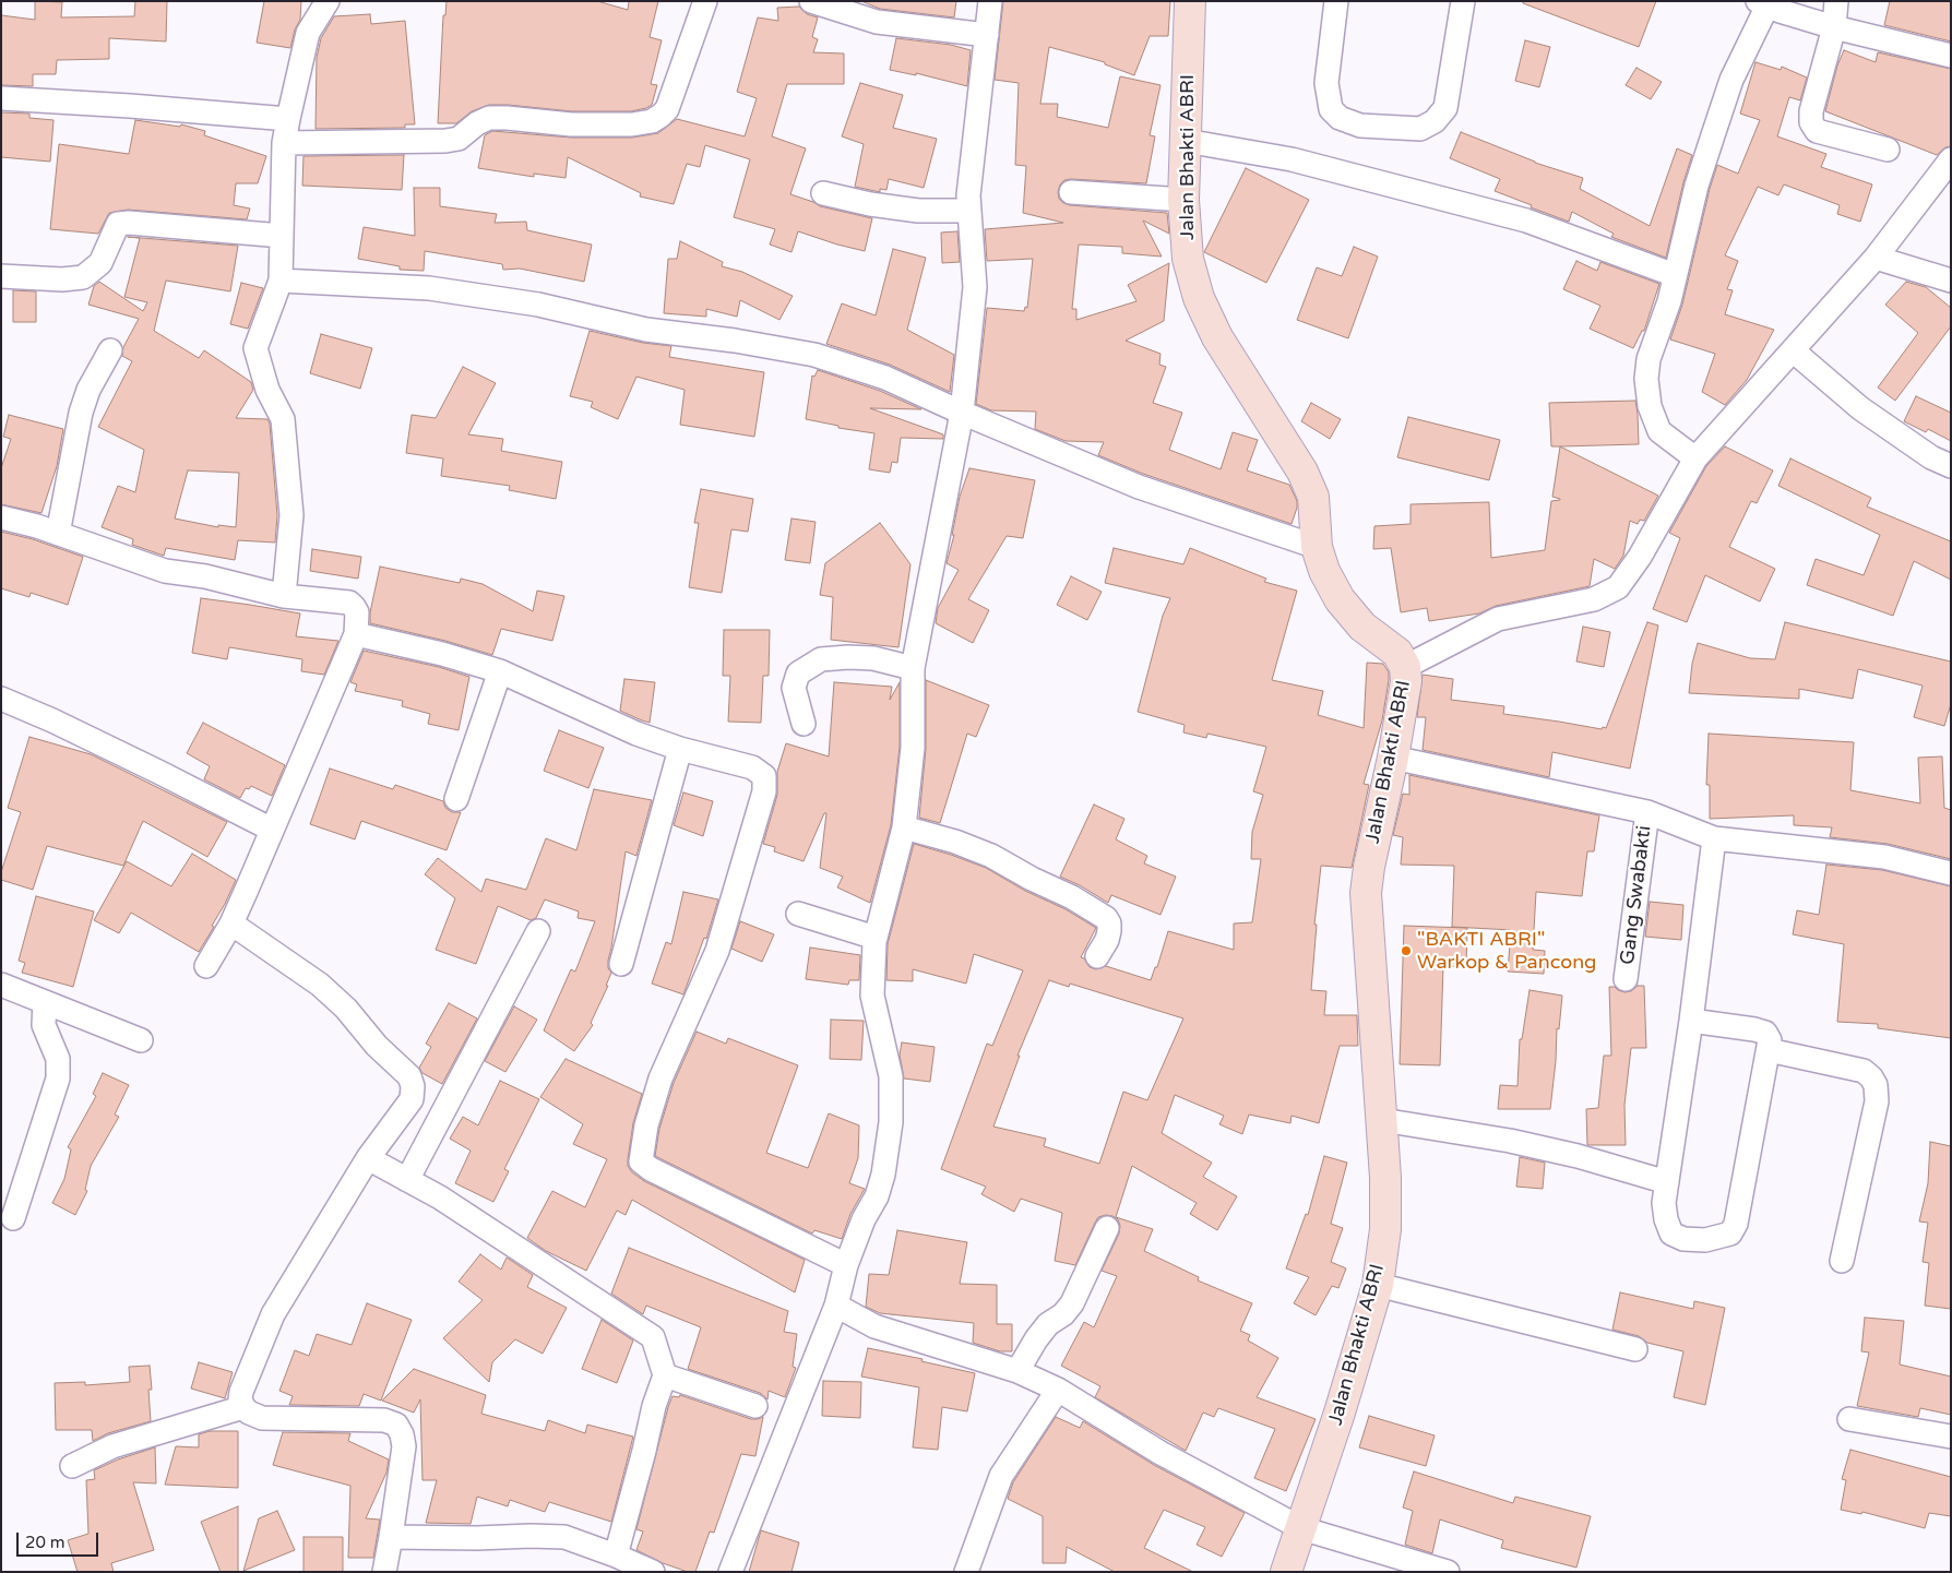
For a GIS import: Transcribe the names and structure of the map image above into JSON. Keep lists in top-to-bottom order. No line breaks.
{"streets":{"street":["Jalan Bhakti ABRI","Gang Swabakti"]},"places":["\"BAKTI ABRI\" Warkop & Pancong"],"scale_bar":"20 m"}
